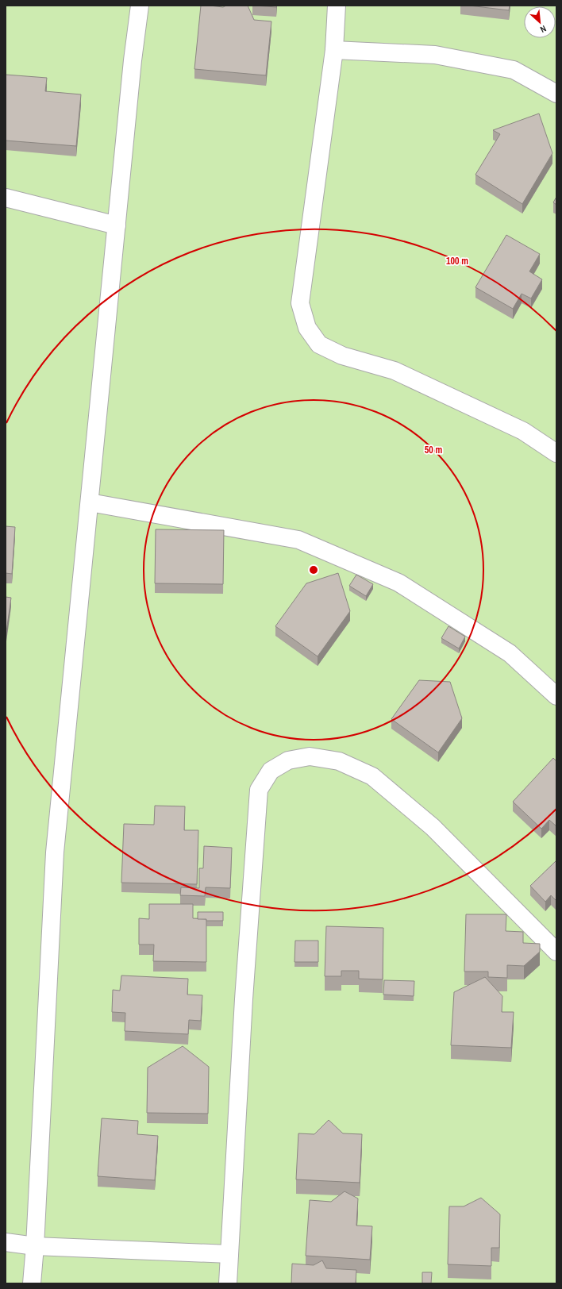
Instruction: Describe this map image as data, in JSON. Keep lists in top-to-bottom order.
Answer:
{
  "north": "bottom right",
  "rings": ["100 m", "50 m"]
}
